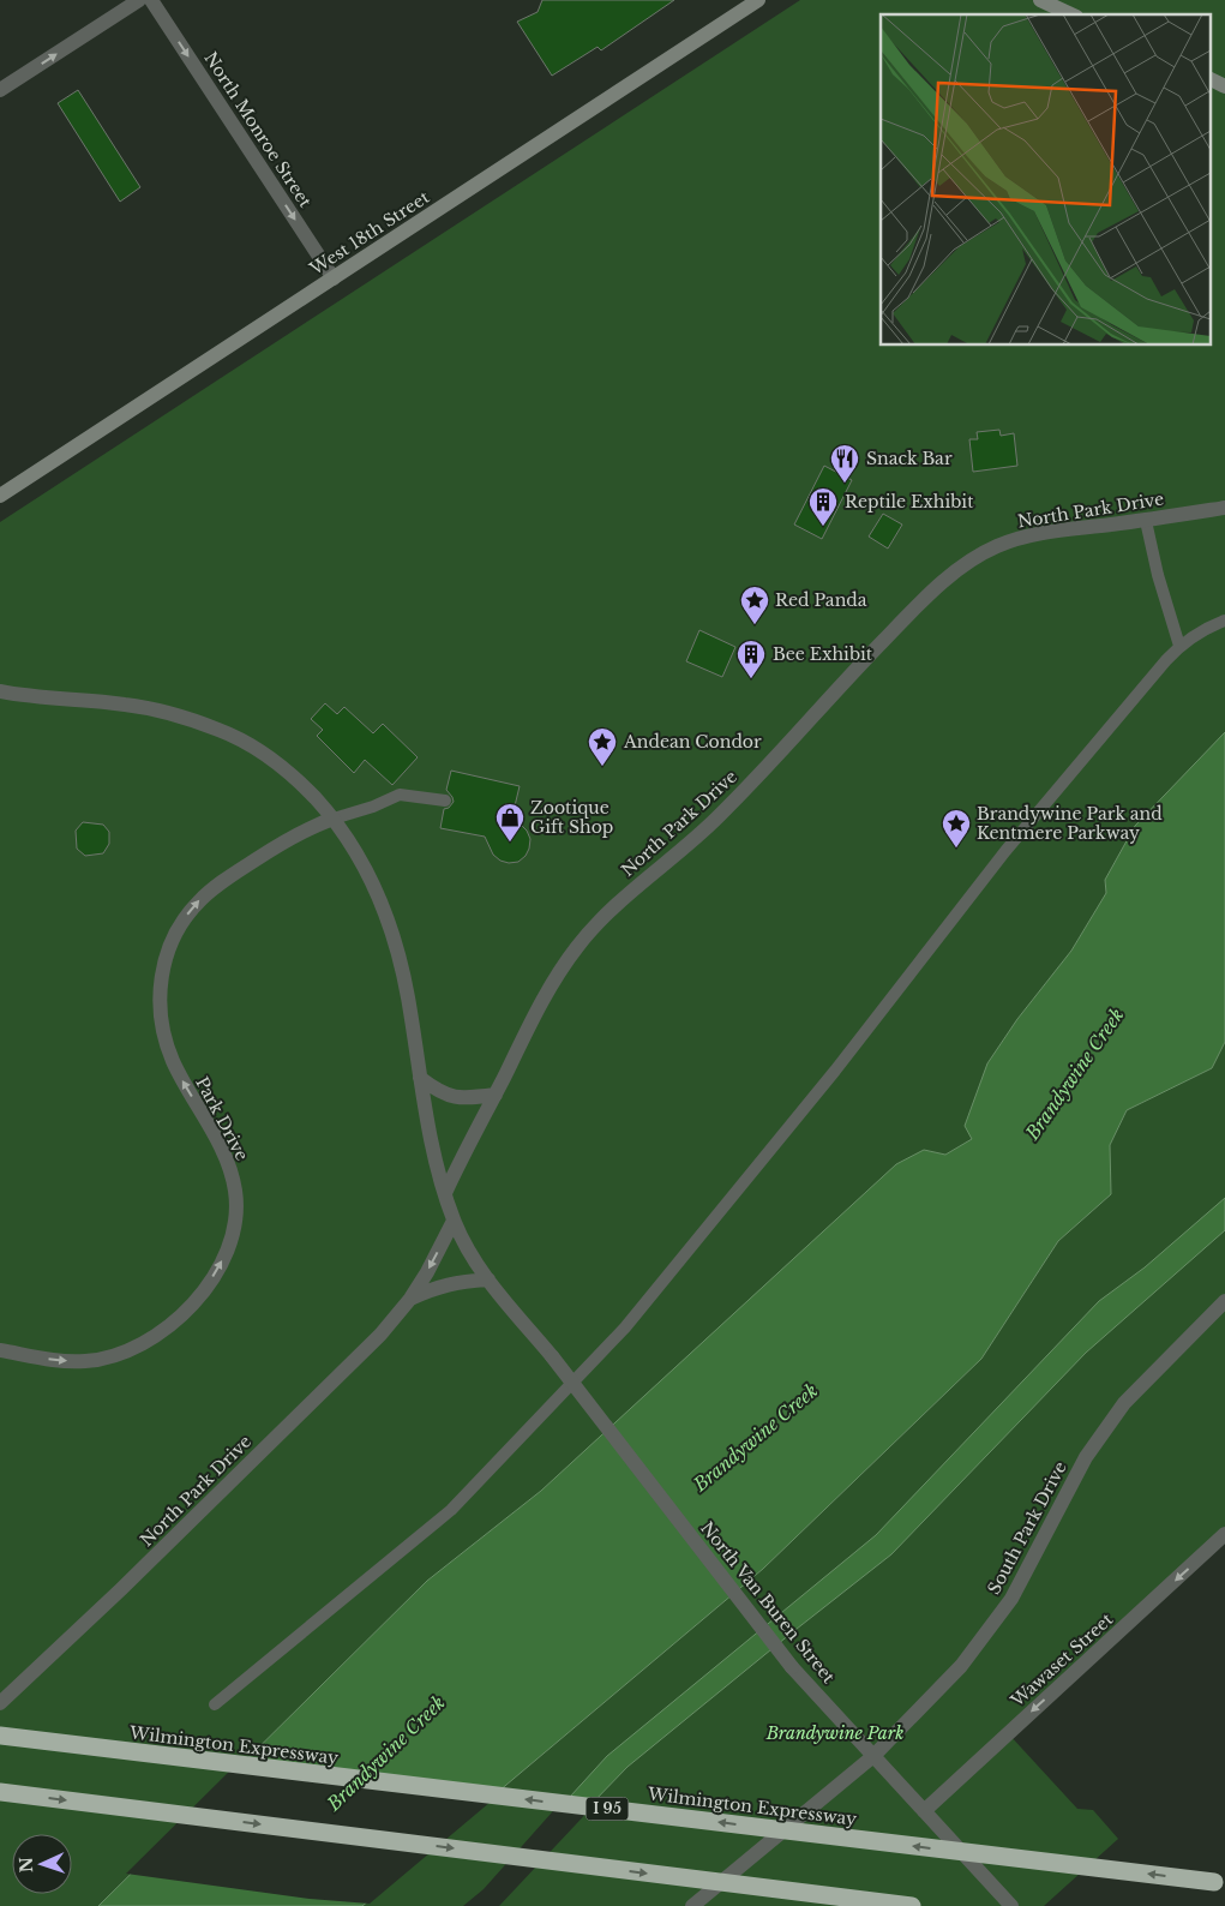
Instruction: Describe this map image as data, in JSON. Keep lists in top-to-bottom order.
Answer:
{
  "streets": {
    "highway": ["Wilmington Expressway", "I 95"],
    "street": [
      "North Monroe Street",
      "West 18th Street",
      "North Park Drive",
      "Park Drive",
      "South Park Drive",
      "North Van Buren Street",
      "Wawaset Street"
    ]
  },
  "crossings": [
    ["North Monroe Street", "West 18th Street"],
    ["North Park Drive", "North Van Buren Street"],
    ["Park Drive", "North Van Buren Street"],
    ["South Park Drive", "North Van Buren Street"],
    ["North Van Buren Street", "Wawaset Street"]
  ],
  "one_way": ["North Monroe Street", "Wawaset Street"],
  "water": ["Brandywine Creek"],
  "parks": ["Brandywine Park"],
  "places": {
    "restaurant": ["Snack Bar"],
    "building": ["Reptile Exhibit", "Bee Exhibit"],
    "place": ["Red Panda", "Andean Condor", "Brandywine Park and Kentmere Parkway"],
    "shop": ["Zootique Gift Shop"]
  },
  "north": "left"
}
